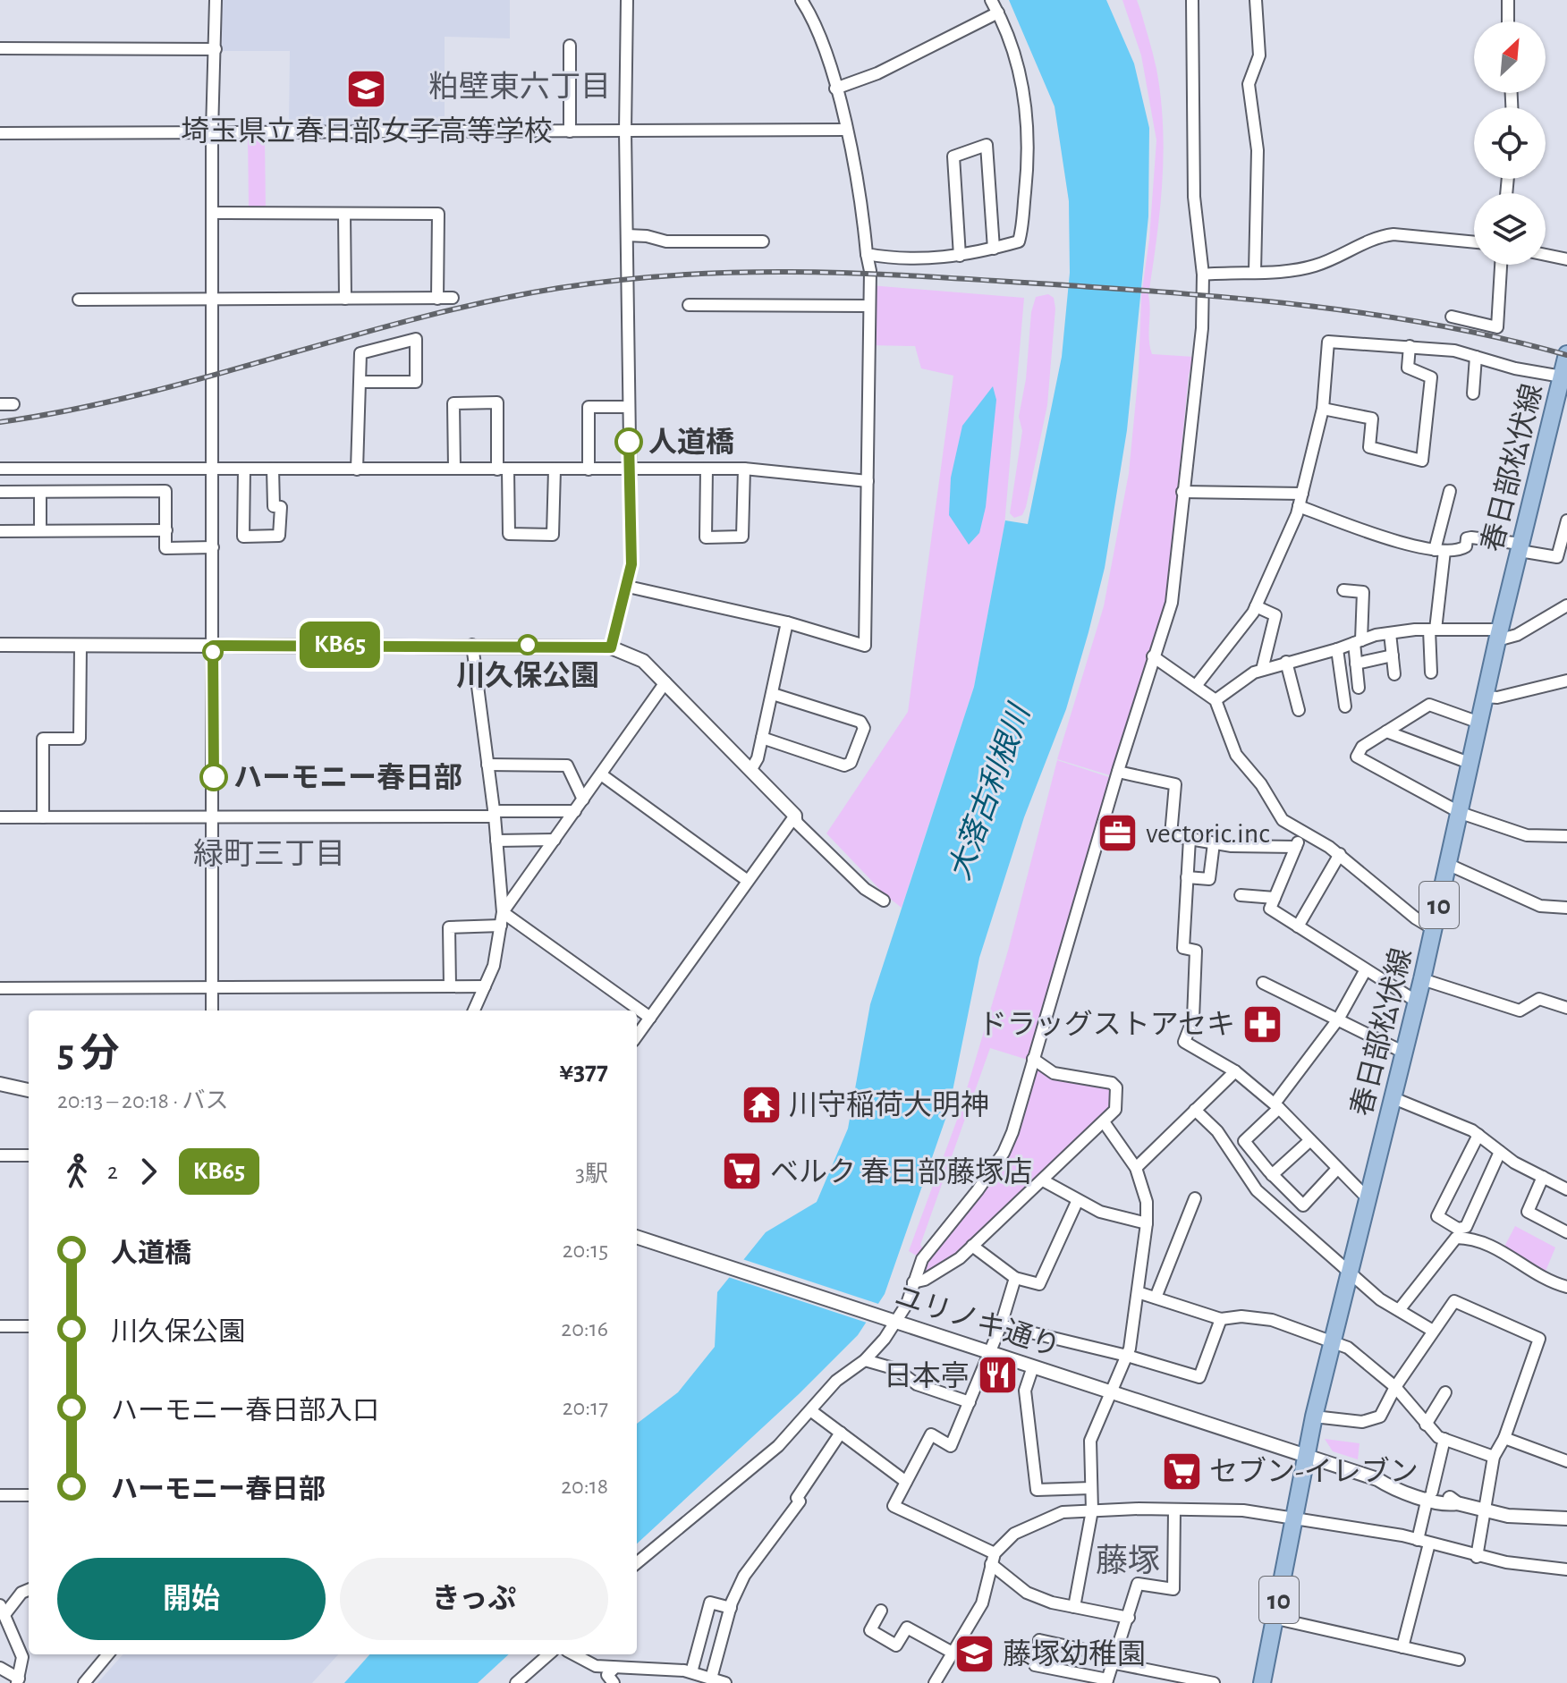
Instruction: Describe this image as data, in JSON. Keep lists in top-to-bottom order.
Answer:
{
  "streets": {
    "main road": ["春日部松伏線", "10"],
    "street": ["ユリノキ通り"]
  },
  "crossings": [
    ["春日部松伏線", "ユリノキ通り"]
  ],
  "districts": ["粕壁東六丁目", "緑町三丁目", "藤塚"],
  "water": ["大落古利根川"],
  "places": {
    "school or university": ["埼玉県立春日部女子高等学校", "藤塚幼稚園"],
    "other": ["人道橋", "川久保公園", "ハーモニー春日部"],
    "office": ["vectoric.inc"],
    "pharmacy": ["ドラッグストアセキ"],
    "temple": ["川守稲荷大明神"],
    "supermarket": ["ベルク 春日部藤塚店", "セブン-イレブン"],
    "restaurant": ["日本亭"]
  },
  "lines": ["bus line KB65"],
  "north": "top right",
  "page": {
    "on_map": "KB65",
    "heading": ["5 分", "20:13 – 20:18 · バス", "¥377"],
    "legs": ["2", "KB65", "3駅"],
    "list": [
      {
        "name": "人道橋",
        "value": "20:15"
      },
      {
        "name": "川久保公園",
        "value": "20:16"
      },
      {
        "name": "ハーモニー春日部入口",
        "value": "20:17"
      },
      {
        "name": "ハーモニー春日部",
        "value": "20:18"
      }
    ],
    "buttons": ["開始", "きっぷ"]
  }
}
